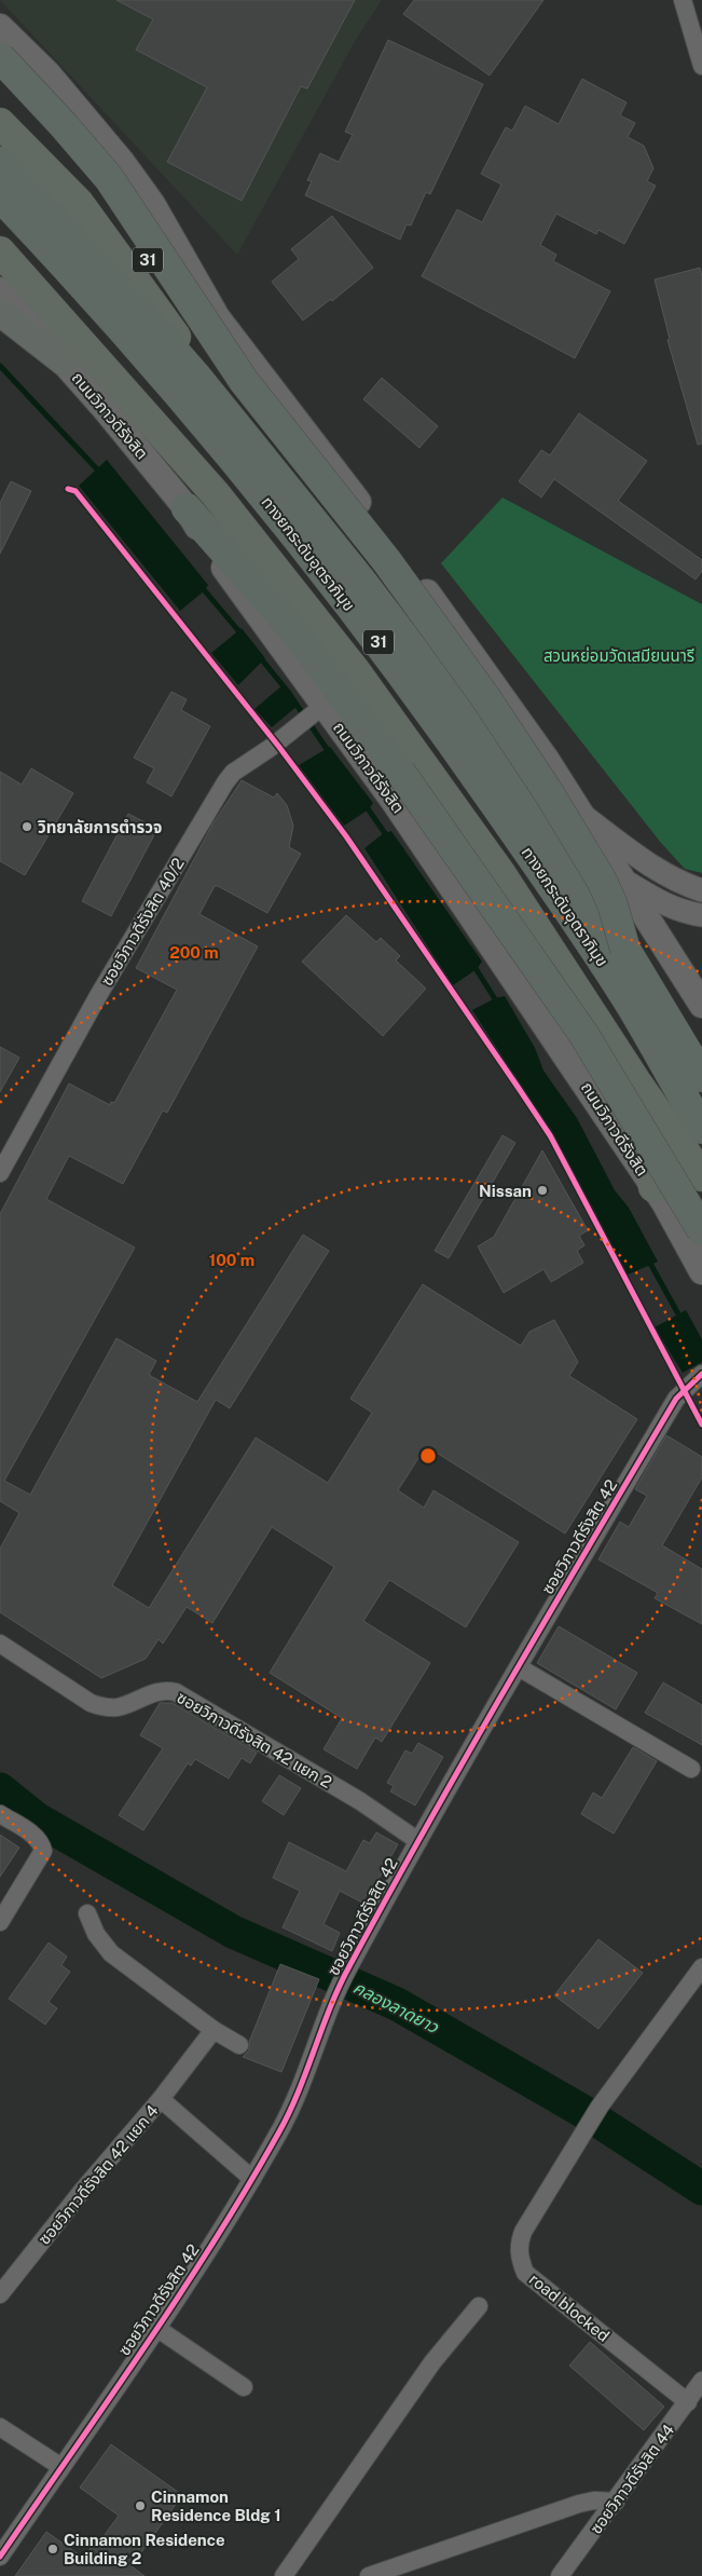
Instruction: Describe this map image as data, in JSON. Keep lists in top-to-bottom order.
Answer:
{
  "streets": {
    "highway": ["31", "ถนนวิภาวดีรังสิต", "ทางยกระดับอุตราภิมุข"],
    "street": [
      "ซอยวิภาวดีรังสิต 40/2",
      "ซอยวิภาวดีรังสิต 42",
      "ซอยวิภาวดีรังสิต 42 แยก 2",
      "ซอยวิภาวดีรังสิต 42 แยก 4",
      "road blocked",
      "ซอยวิภาวดีรังสิต 44"
    ]
  },
  "crossings": [
    ["ถนนวิภาวดีรังสิต", "ซอยวิภาวดีรังสิต 40/2"],
    ["ซอยวิภาวดีรังสิต 42", "ซอยวิภาวดีรังสิต 42 แยก 2"],
    ["ซอยวิภาวดีรังสิต 42", "ซอยวิภาวดีรังสิต 42 แยก 4"],
    ["road blocked", "ซอยวิภาวดีรังสิต 44"]
  ],
  "water": ["คลองลาดยาว"],
  "parks": ["สวนหย่อมวัดเสมียนนารี"],
  "places": [
    "วิทยาลัยการตำรวจ",
    "Nissan",
    "Cinnamon Residence Bldg 1",
    "Cinnamon Residence Building 2"
  ],
  "rings": ["200 m", "100 m"]
}
